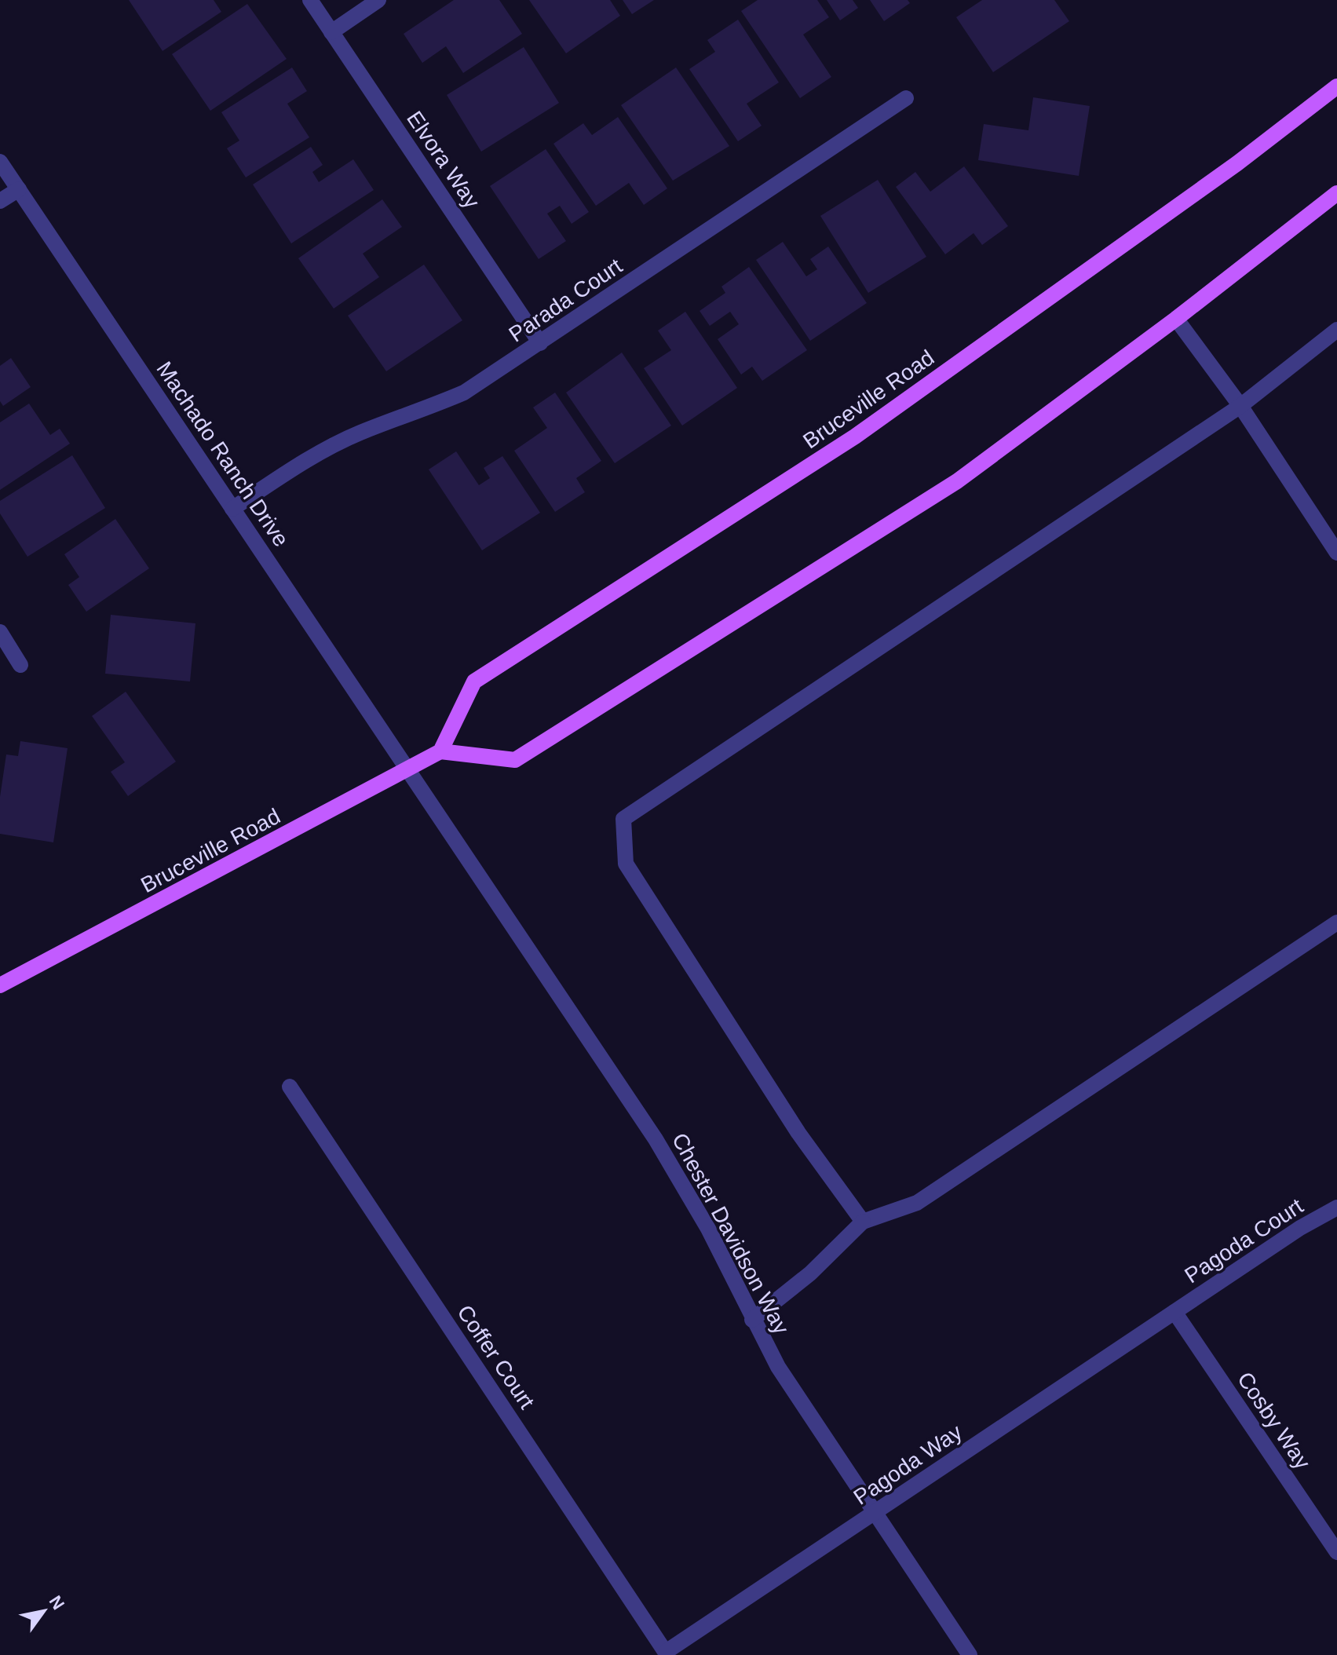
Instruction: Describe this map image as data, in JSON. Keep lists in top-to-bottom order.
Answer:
{
  "streets": {
    "main road": ["Bruceville Road"],
    "street": [
      "Elvora Way",
      "Parada Court",
      "Machado Ranch Drive",
      "Chester Davidson Way",
      "Pagoda Court",
      "Coffer Court",
      "Cosby Way",
      "Pagoda Way"
    ]
  },
  "crossings": [
    ["Elvora Way", "Parada Court"],
    ["Parada Court", "Machado Ranch Drive"],
    ["Bruceville Road", "Machado Ranch Drive"],
    ["Bruceville Road", "Chester Davidson Way"],
    ["Machado Ranch Drive", "Chester Davidson Way"],
    ["Chester Davidson Way", "Pagoda Way"],
    ["Pagoda Court", "Cosby Way"],
    ["Pagoda Court", "Pagoda Way"],
    ["Coffer Court", "Pagoda Way"],
    ["Cosby Way", "Pagoda Way"]
  ],
  "north": "top right"
}
